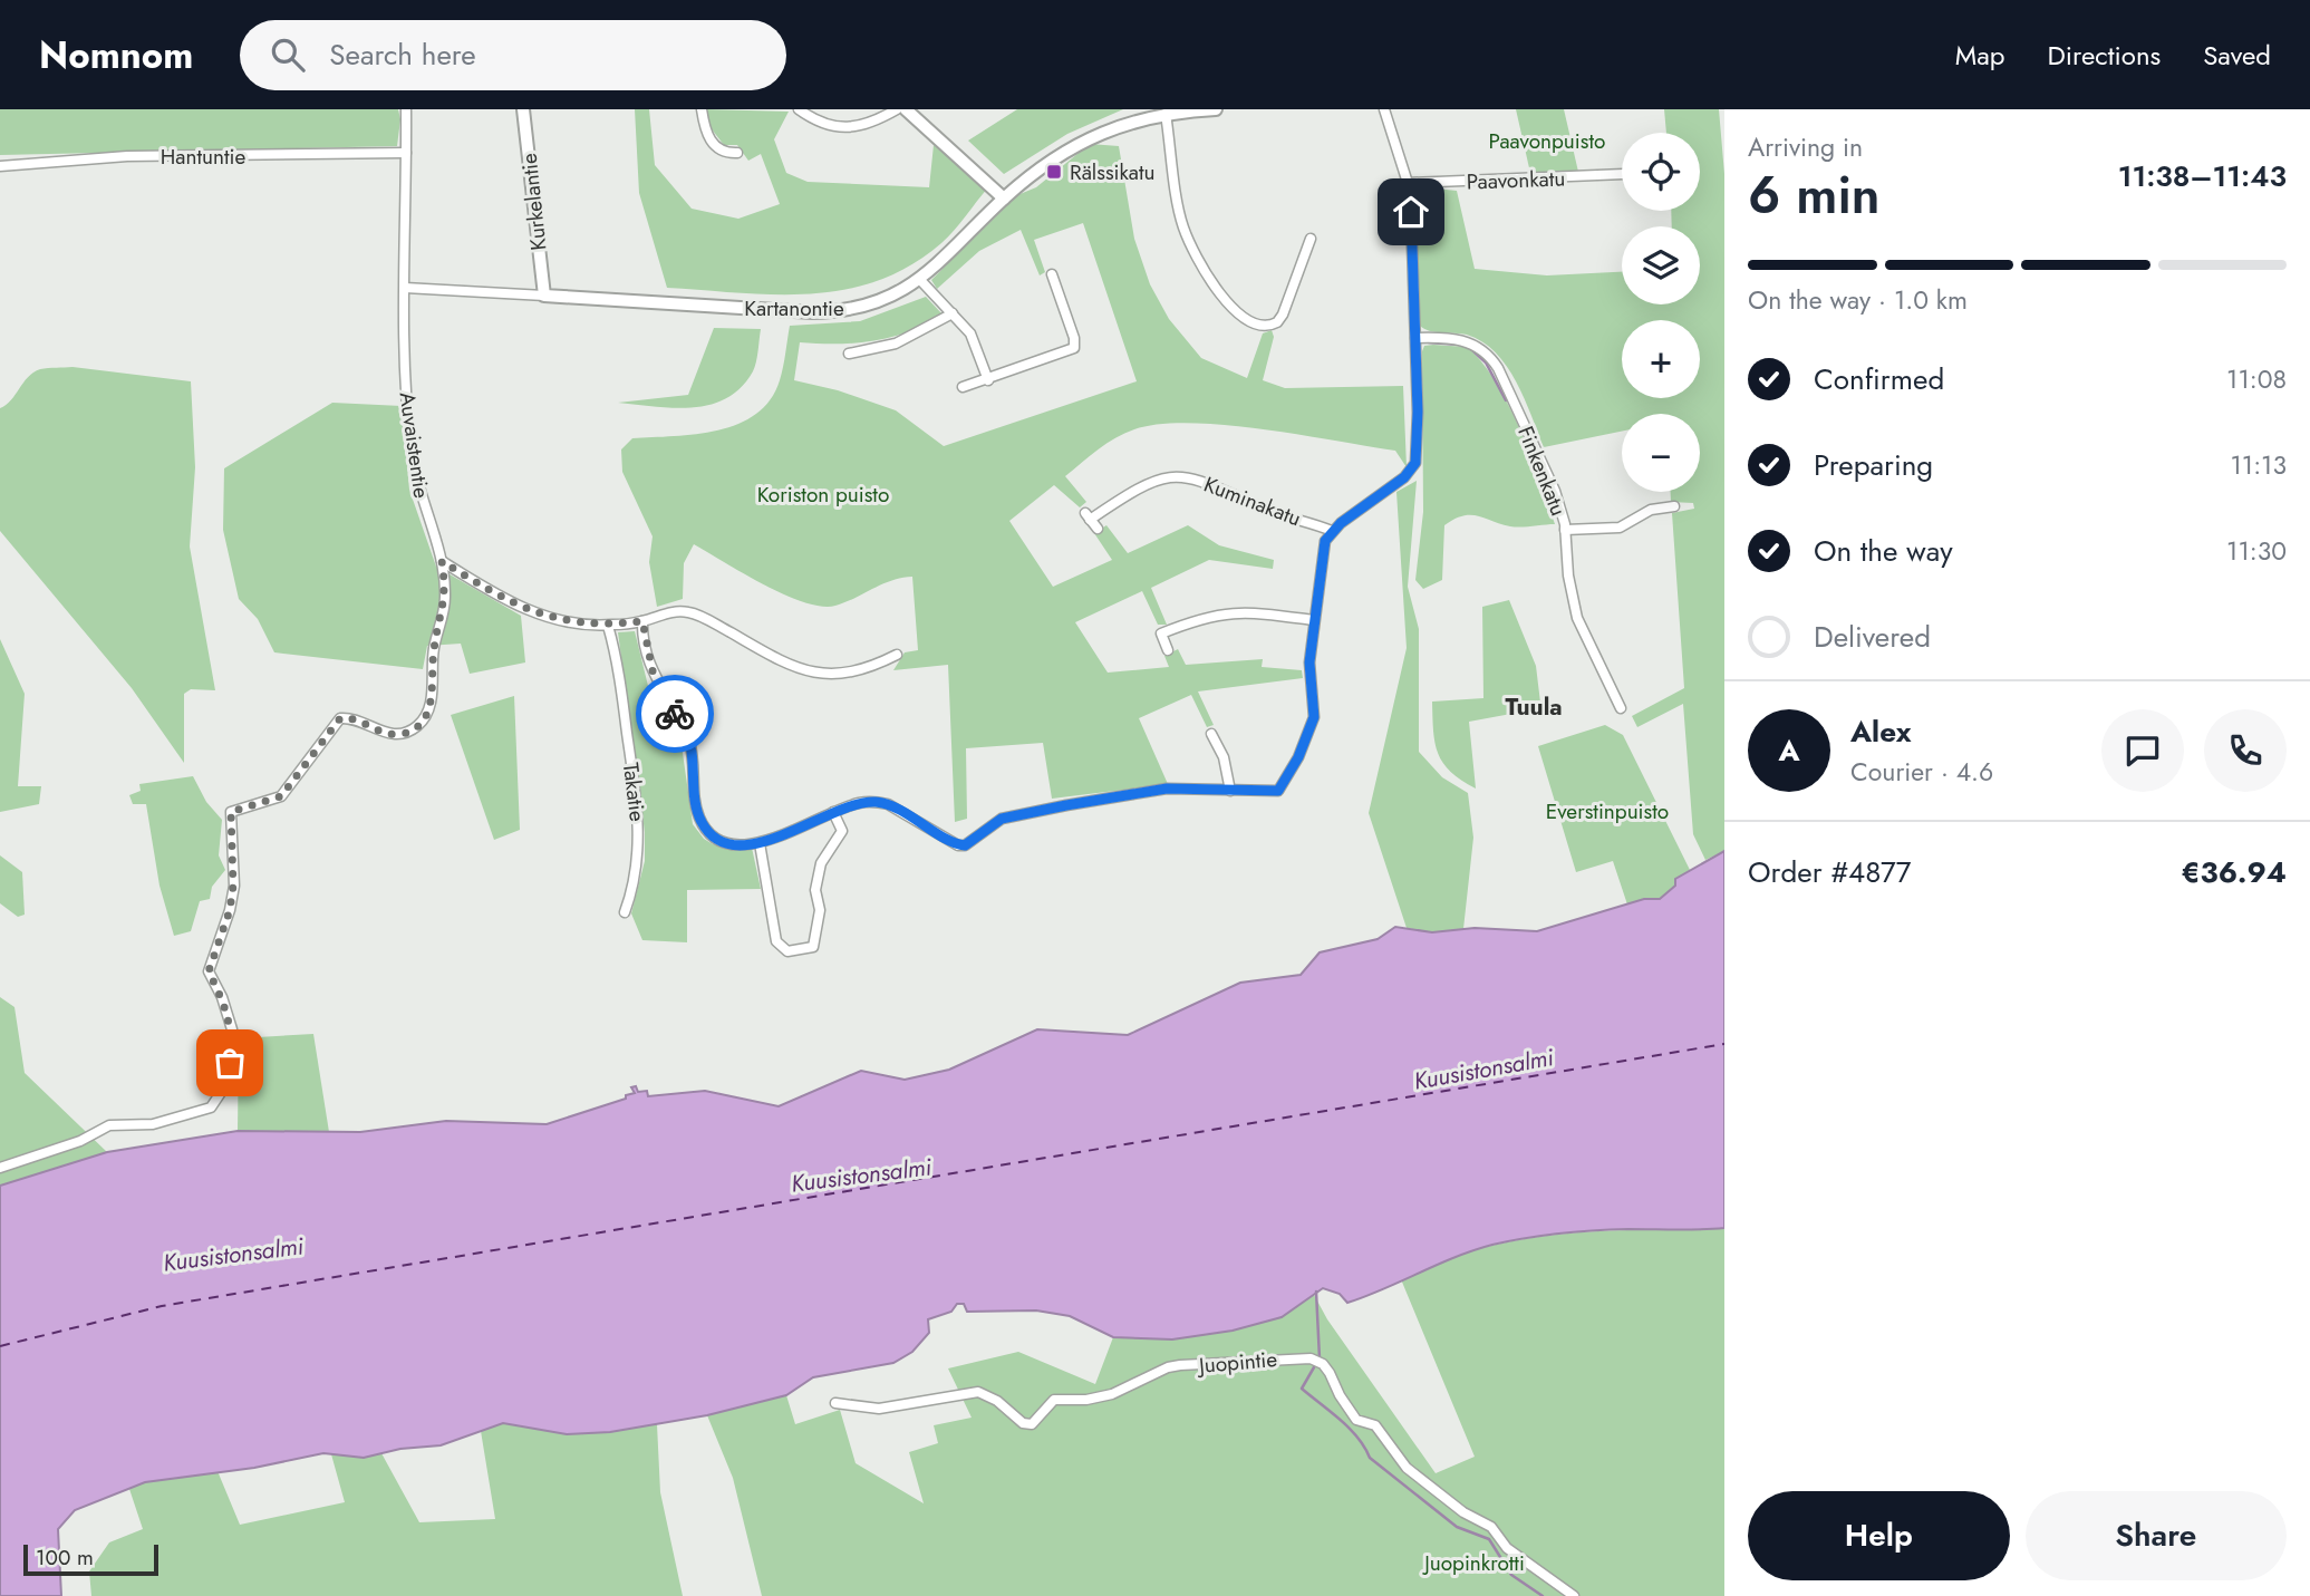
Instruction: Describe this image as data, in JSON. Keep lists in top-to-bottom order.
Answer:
{
  "streets": {
    "street": [
      "Hantuntie",
      "Paavonkatu",
      "Kurkelantie",
      "Kartanontie",
      "Auvaistentie",
      "Finkenkatu",
      "Kuminakatu",
      "Takatie",
      "Juopintie"
    ]
  },
  "crossings": [
    ["Hantuntie", "Auvaistentie"],
    ["Kurkelantie", "Kartanontie"],
    ["Kartanontie", "Auvaistentie"]
  ],
  "districts": ["Tuula"],
  "water": ["Kuusistonsalmi"],
  "parks": [
    "Paavonpuisto",
    "Koriston puisto",
    "Everstinpuisto",
    "Juopinkrotti"
  ],
  "places": {
    "transit": ["Rälssikatu"]
  },
  "scale_bar": "100 m",
  "page": {
    "header": "Nomnom",
    "search": "Search here",
    "nav": ["Map", "Directions", "Saved"],
    "heading": ["6 min", "Arriving in", "11:38–11:43"],
    "panel": [
      "Alex",
      "Courier · 4.6",
      "Order #4877",
      "€36.94"
    ],
    "map_buttons": ["+", "−"],
    "bar": "On the way · 1.0 km",
    "list": [
      ["Confirmed", "11:08"],
      ["Preparing", "11:13"],
      ["On the way", "11:30"],
      "Delivered"
    ],
    "round": "A",
    "buttons": ["Help", "Share"],
    "scale": "100 m"
  }
}
